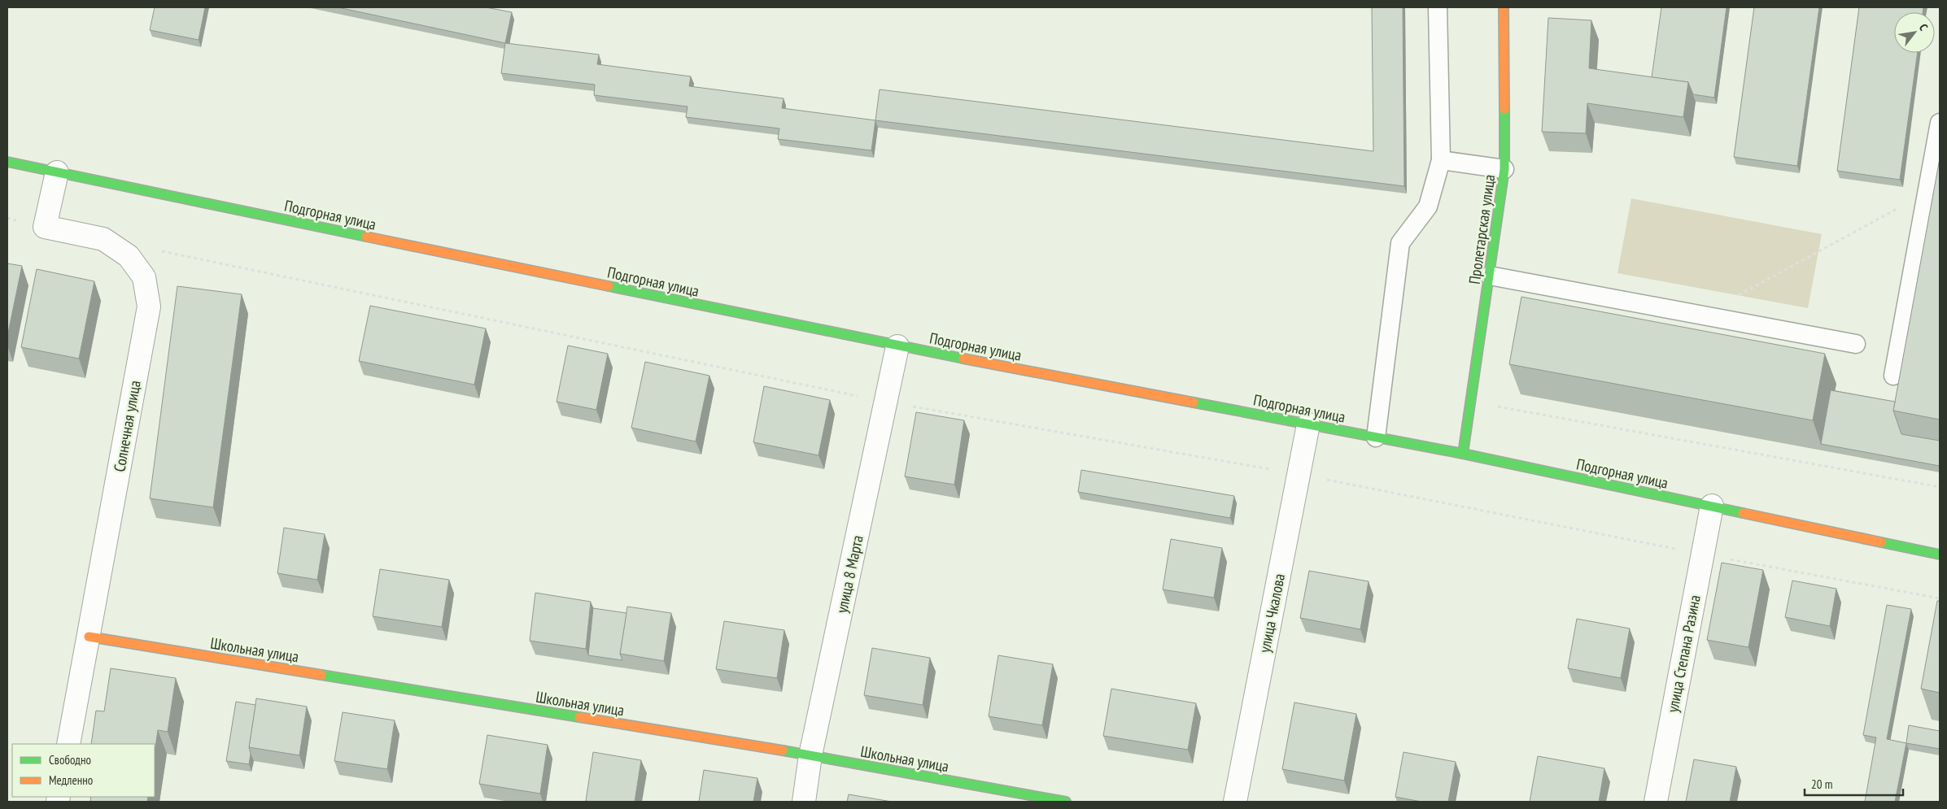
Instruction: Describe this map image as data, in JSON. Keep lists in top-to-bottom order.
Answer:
{
  "streets": {
    "street": [
      "Подгорная улица",
      "Пролетарская улица",
      "Солнечная улица",
      "улица 8 Марта",
      "улица Чкалова",
      "Школьная улица",
      "улица Степана Разина"
    ]
  },
  "crossings": [
    ["Подгорная улица", "Пролетарская улица"],
    ["Подгорная улица", "Солнечная улица"],
    ["Подгорная улица", "улица 8 Марта"],
    ["Подгорная улица", "улица Чкалова"],
    ["Подгорная улица", "улица Степана Разина"],
    ["Солнечная улица", "Школьная улица"],
    ["улица 8 Марта", "Школьная улица"]
  ],
  "legend": ["Свободно", "Медленно"],
  "scale_bar": "20 m",
  "north": "top right"
}
